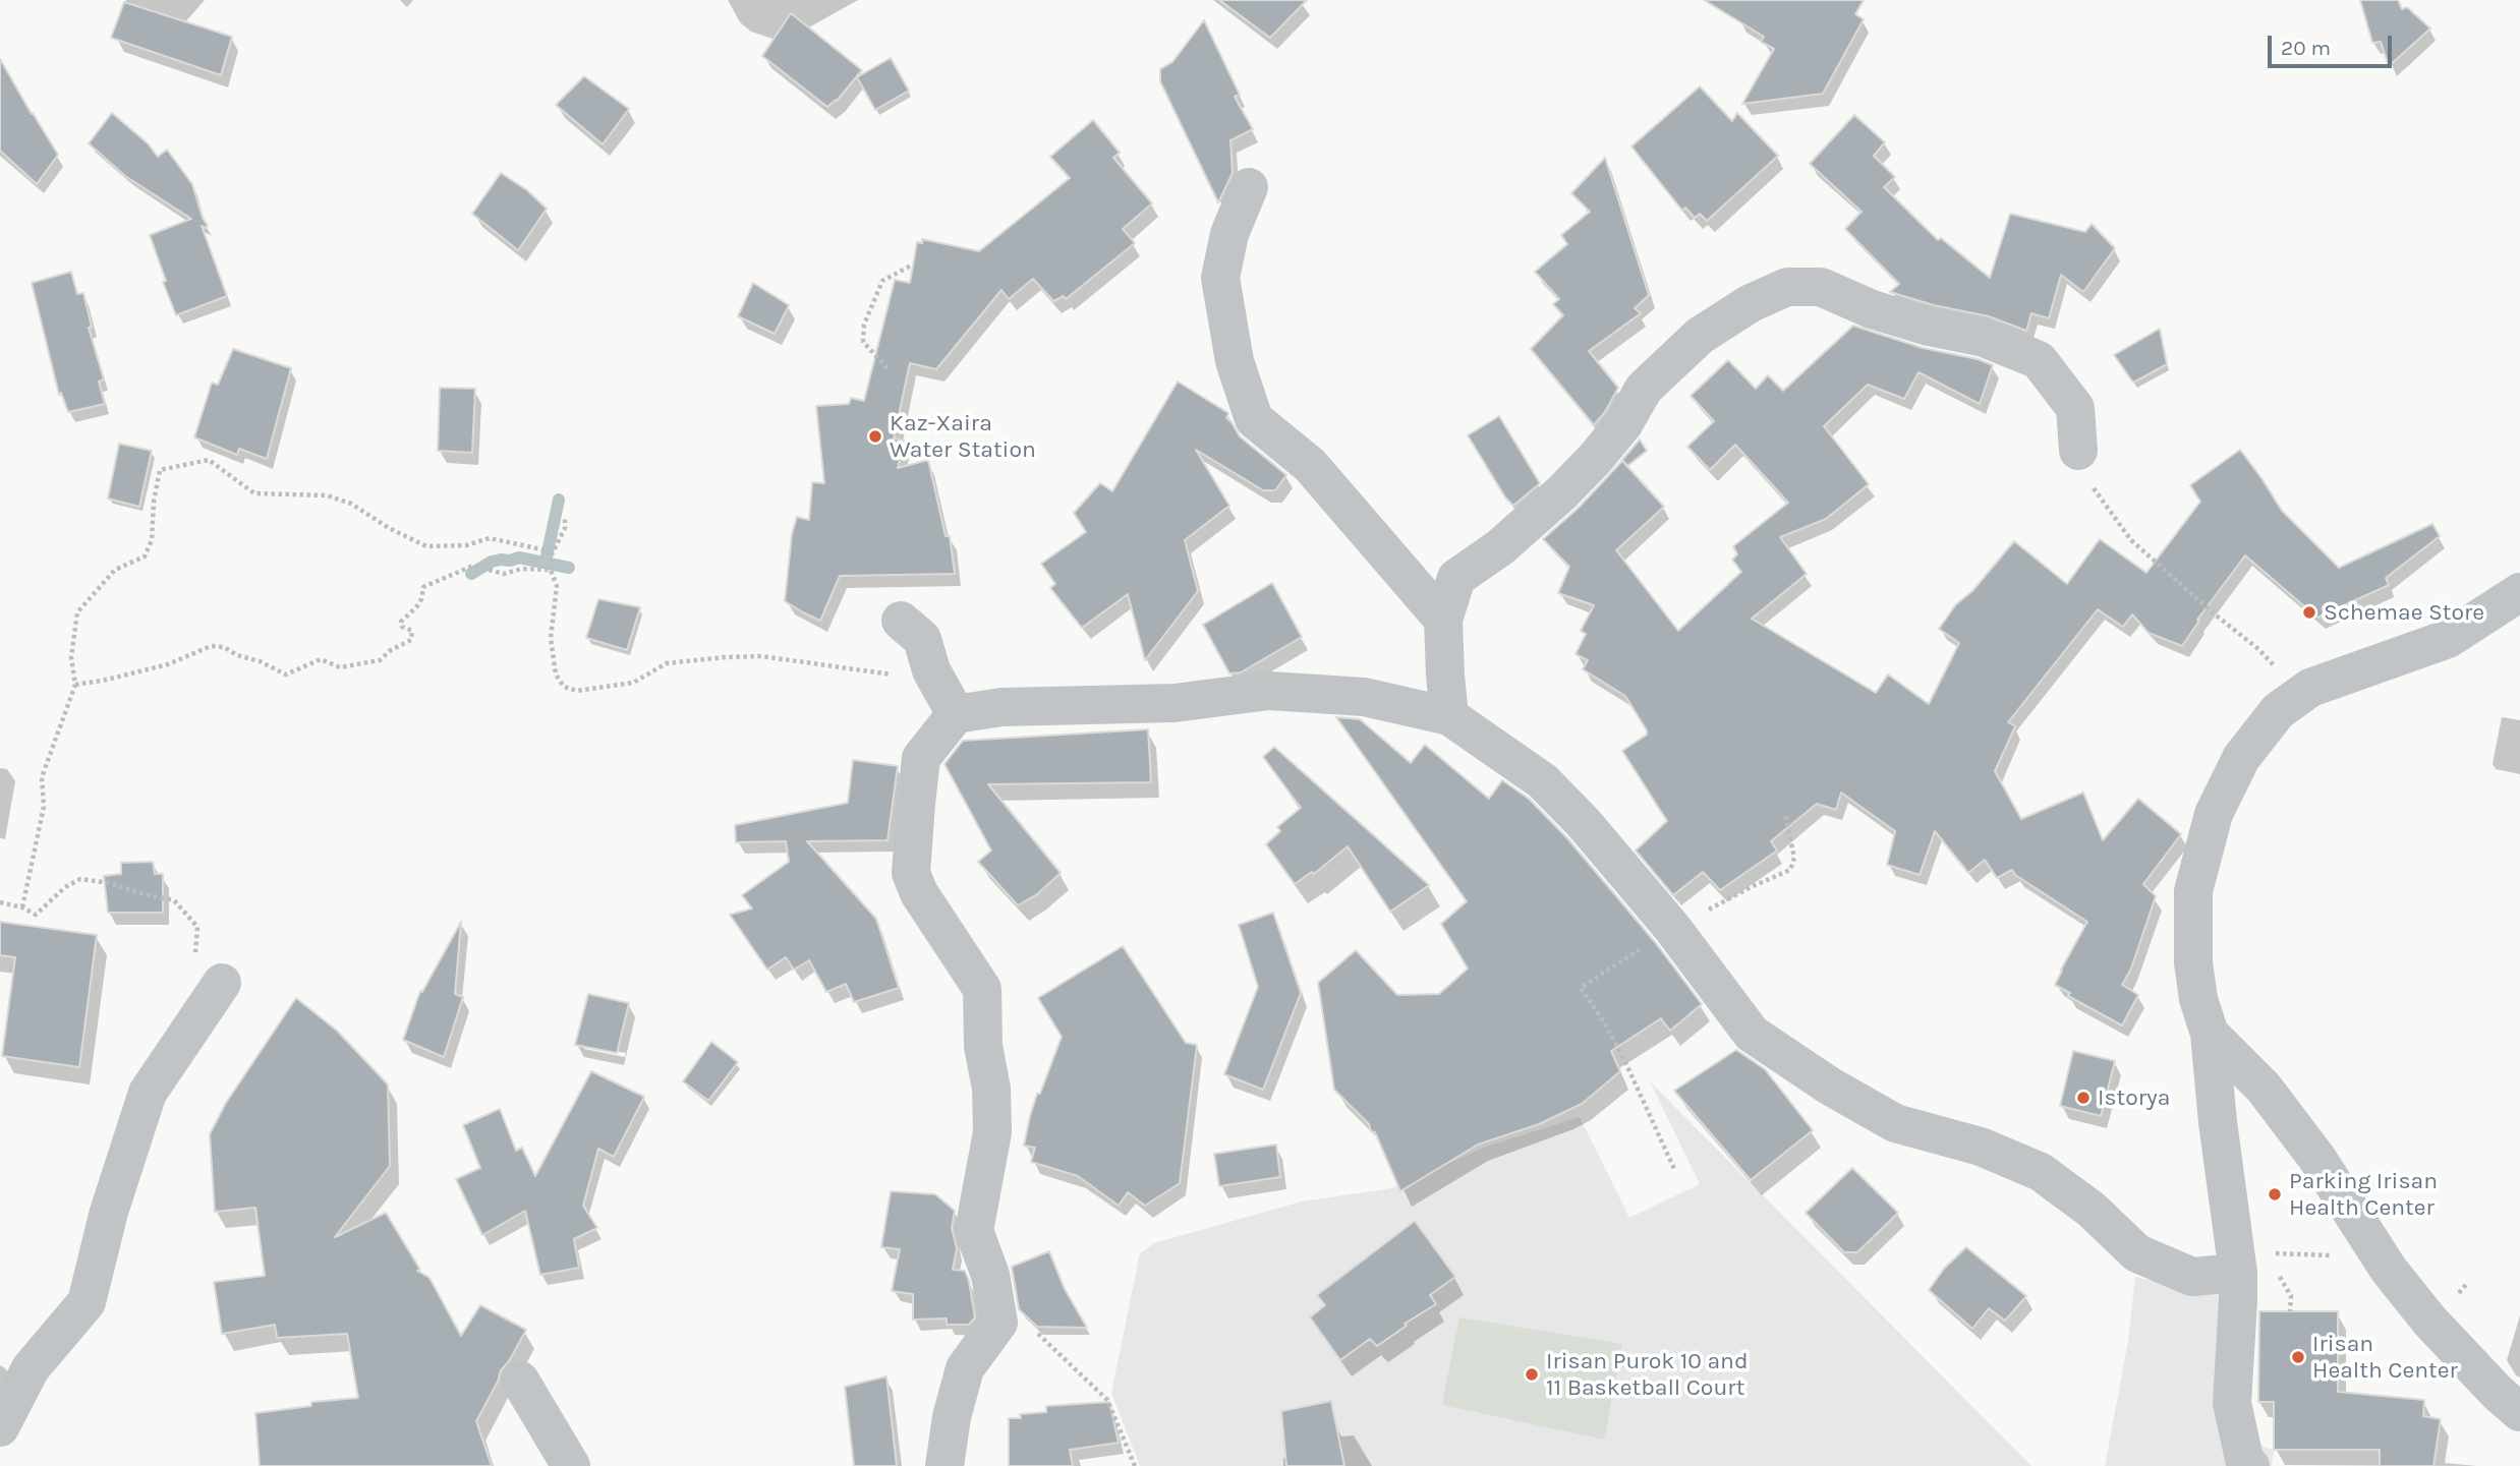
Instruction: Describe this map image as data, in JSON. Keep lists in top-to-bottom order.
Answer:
{
  "places": [
    "Kaz-Xaira Water Station",
    "Schemae Store",
    "Istorya",
    "Parking Irisan Health Center",
    "Irisan Health Center",
    "Irisan Purok 10 and 11 Basketball Court"
  ],
  "scale_bar": "20 m"
}
